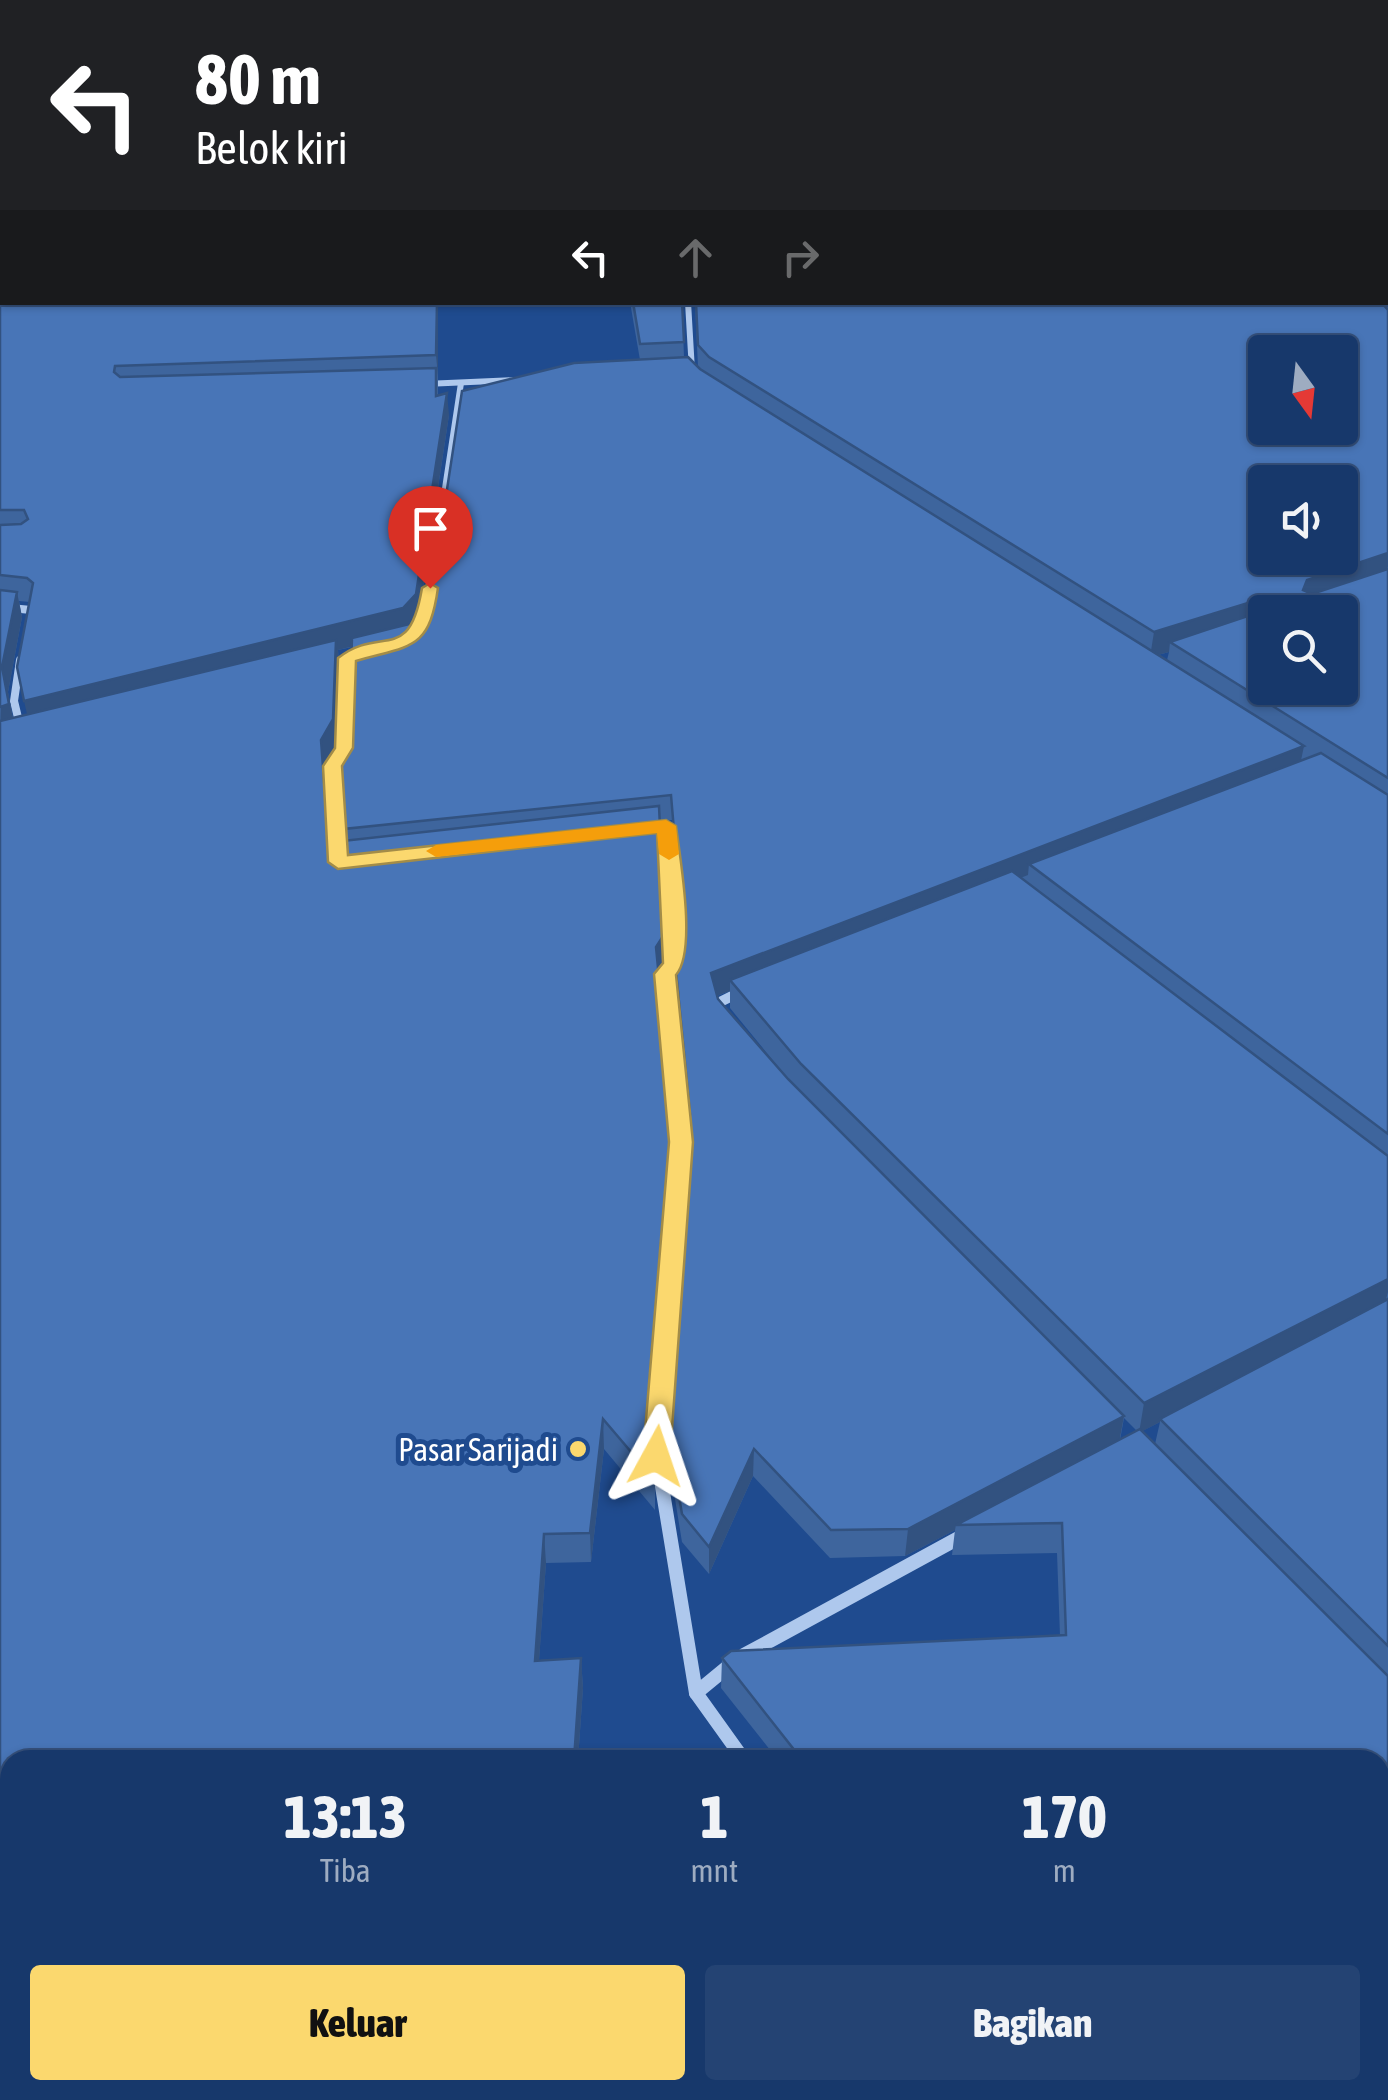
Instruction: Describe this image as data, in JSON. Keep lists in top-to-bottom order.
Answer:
{
  "places": ["Pasar Sarijadi"],
  "north": "bottom",
  "page": {
    "turn": ["80 m", "Belok kiri"],
    "eta": [
      "13:13",
      "Tiba",
      "1",
      "mnt",
      "170",
      "m"
    ],
    "buttons": ["Keluar", "Bagikan"]
  }
}
